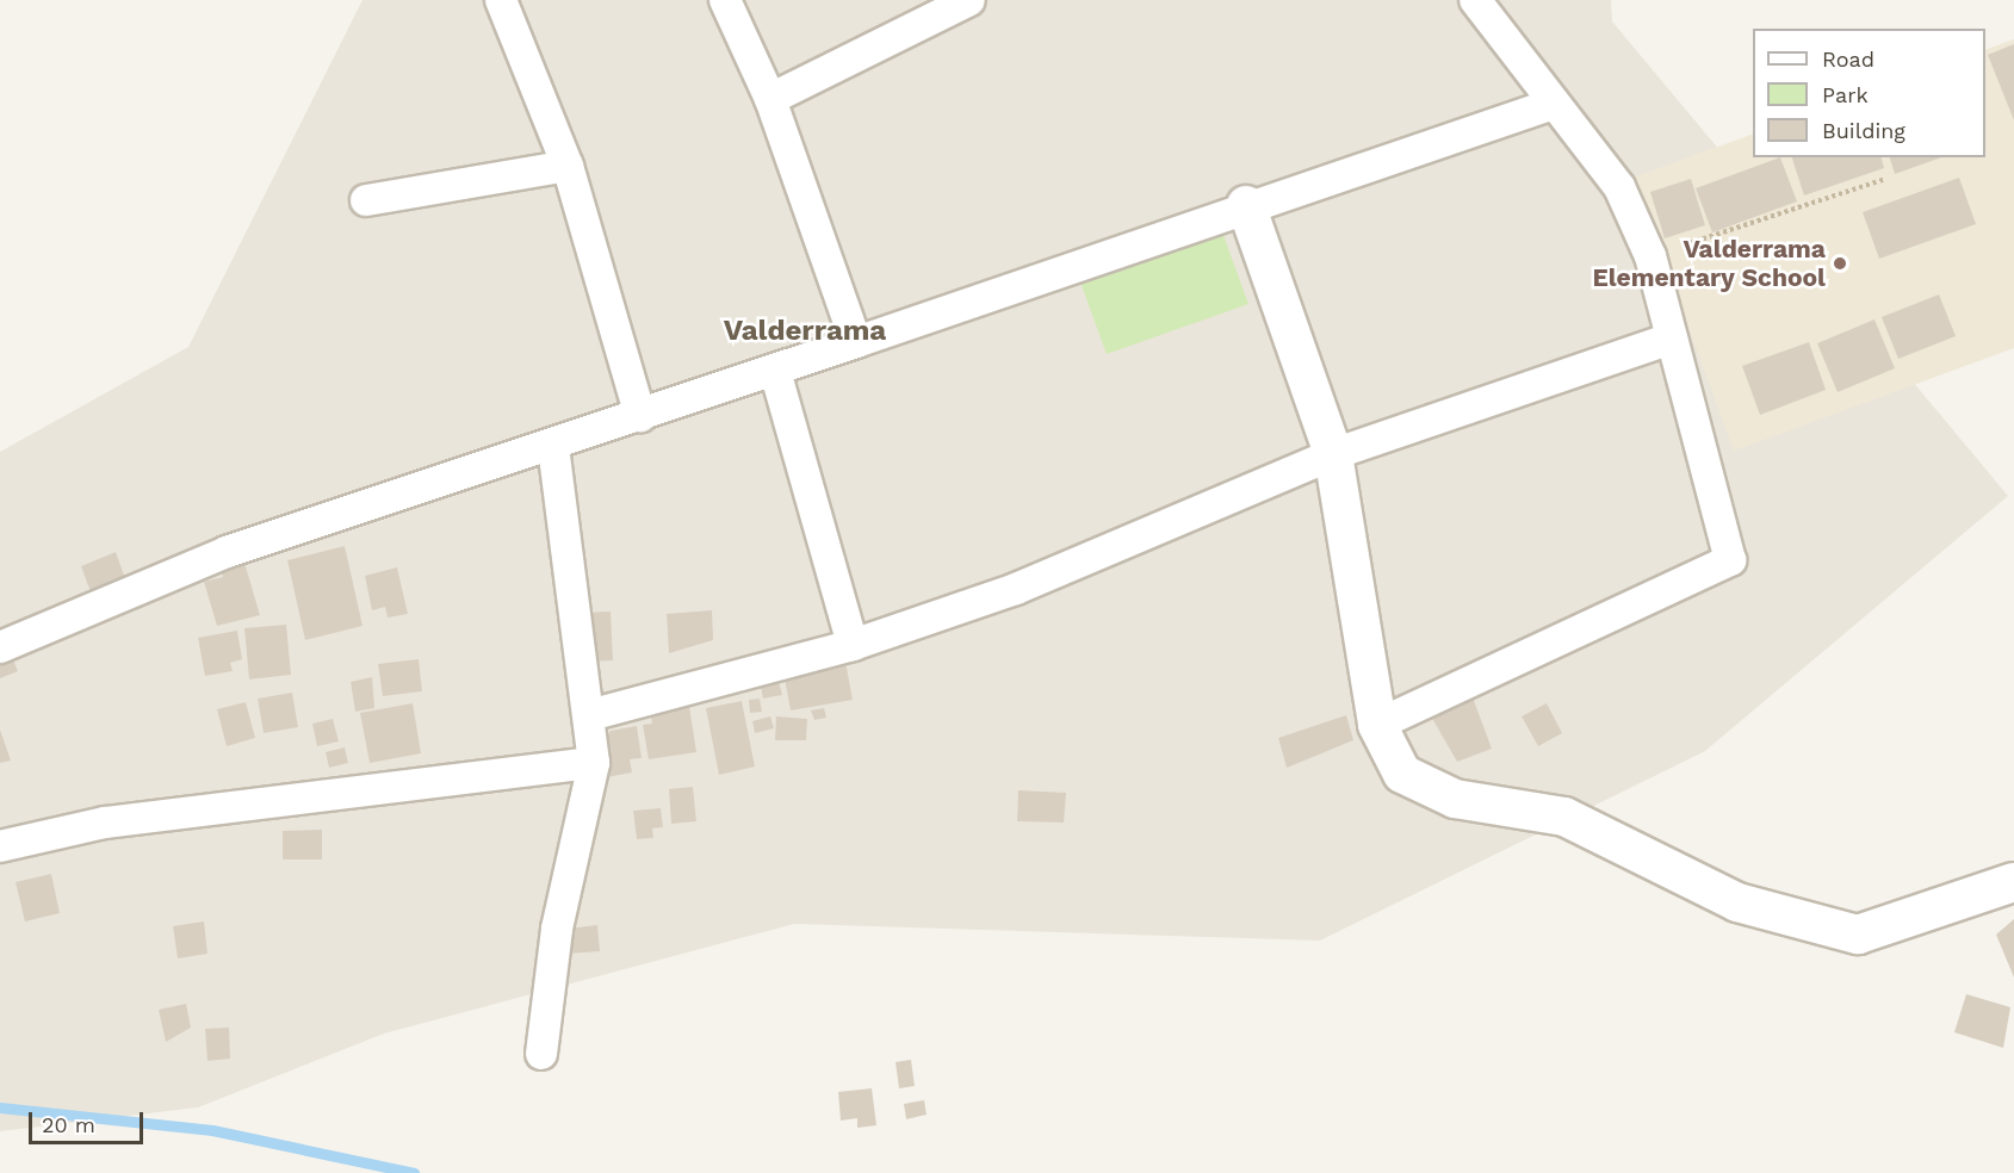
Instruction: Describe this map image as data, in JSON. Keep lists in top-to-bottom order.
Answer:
{
  "districts": ["Valderrama"],
  "places": ["Valderrama Elementary School"],
  "legend": ["Road", "Park", "Building"],
  "scale_bar": "20 m"
}
